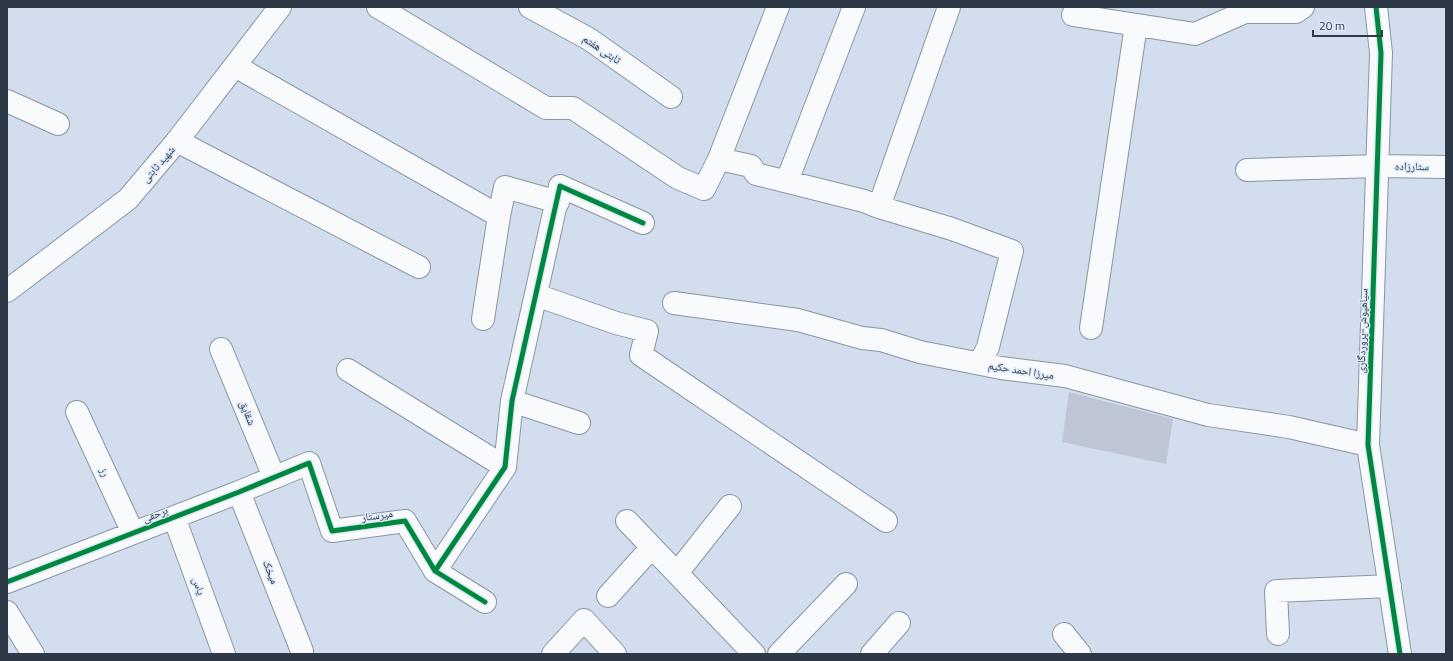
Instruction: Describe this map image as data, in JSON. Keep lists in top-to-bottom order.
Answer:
{
  "streets": {
    "street": [
      "ثابتی هفتم",
      "شهید ثابتی",
      "ستارزاده",
      "سیاهپوش-پروردگاری",
      "میرزا احمد حکیم",
      "شقایق",
      "رز",
      "برحقی",
      "میرستار",
      "میخک",
      "یاس"
    ]
  },
  "crossings": [
    ["ستارزاده", "سیاهپوش-پروردگاری"],
    ["سیاهپوش-پروردگاری", "میرزا احمد حکیم"],
    ["شقایق", "برحقی"],
    ["رز", "برحقی"],
    ["برحقی", "میرستار"],
    ["برحقی", "میخک"],
    ["برحقی", "یاس"]
  ],
  "scale_bar": "20 m"
}
